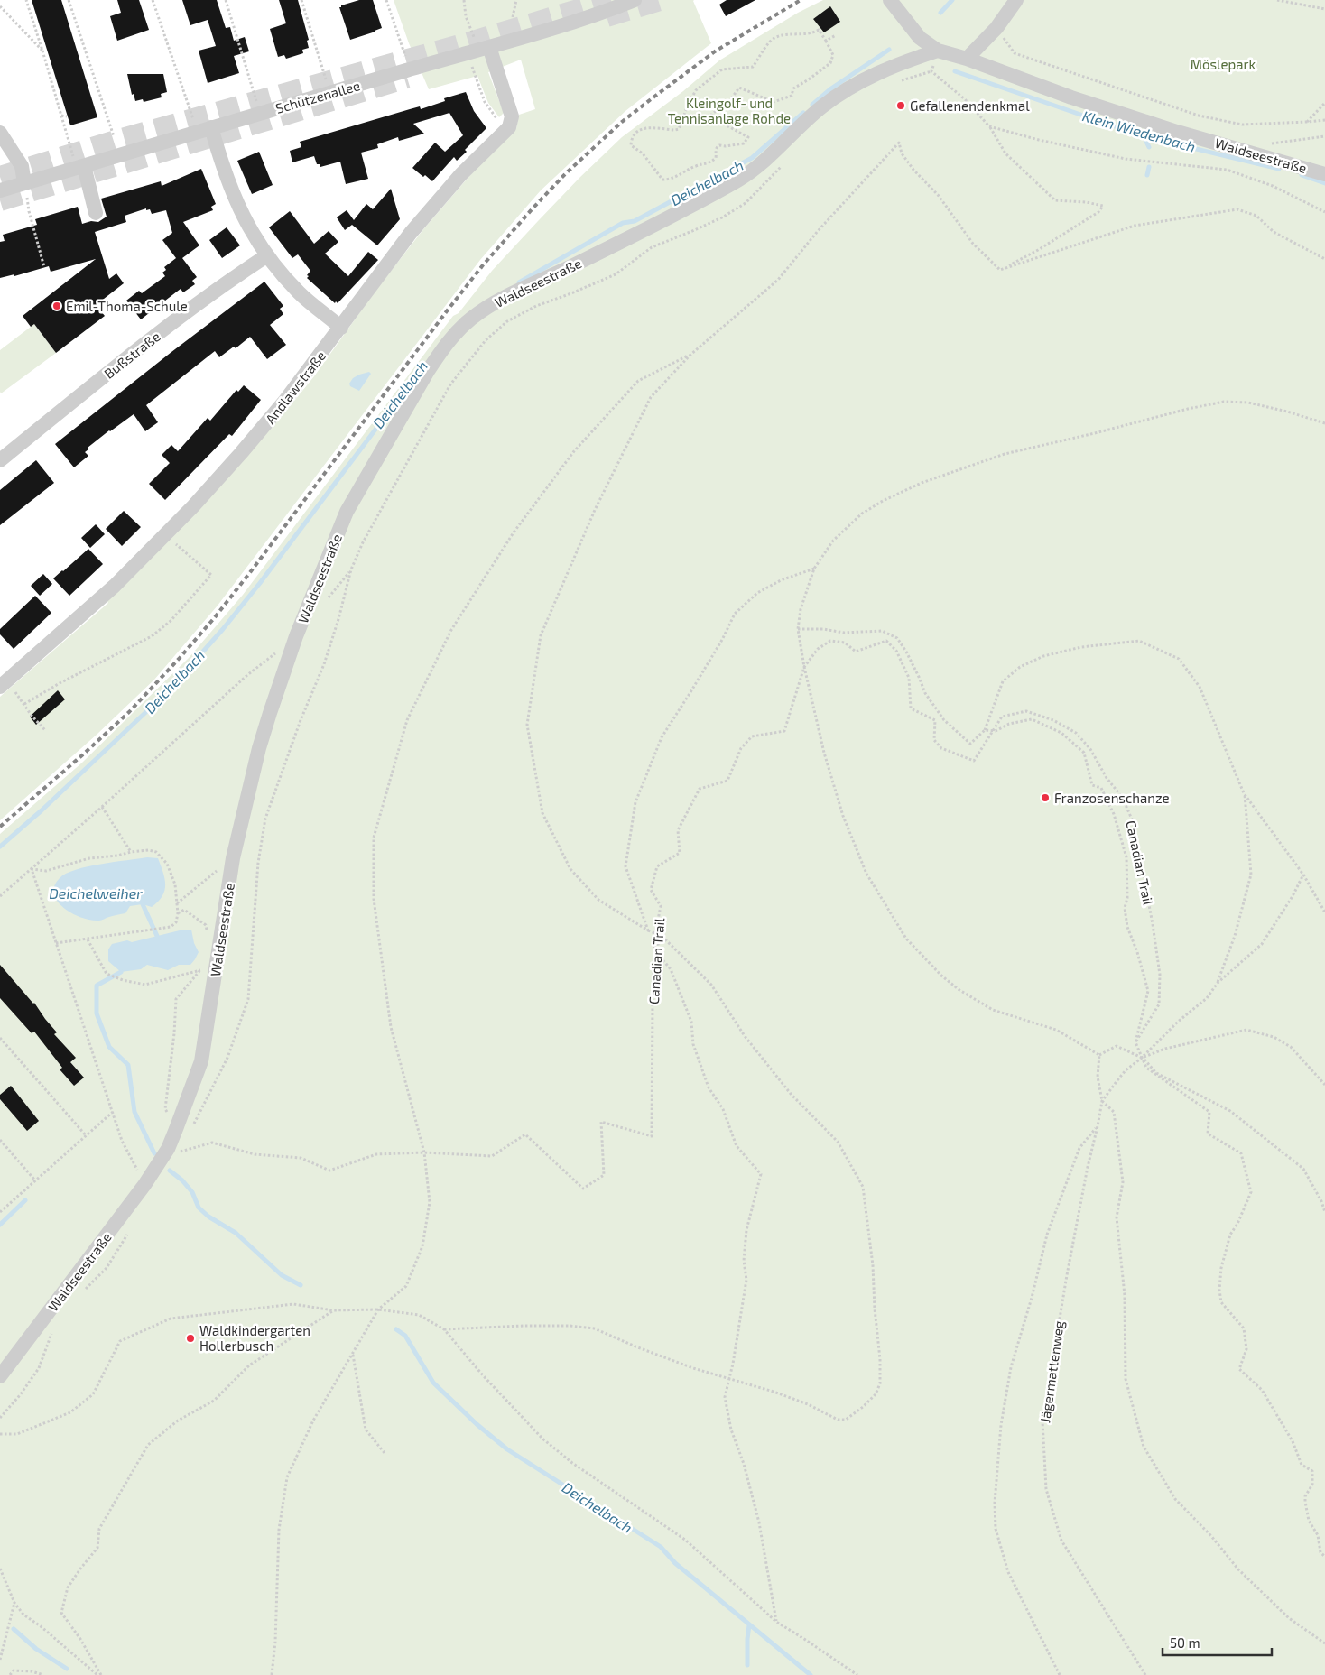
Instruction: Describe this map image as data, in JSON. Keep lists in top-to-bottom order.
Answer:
{
  "streets": {
    "street": [
      "Schützenallee",
      "Waldseestraße",
      "Bußstraße",
      "Andlawstraße"
    ],
    "path": ["Canadian Trail", "Jägermattenweg"]
  },
  "crossings": [
    ["Waldseestraße", "Canadian Trail"]
  ],
  "water": ["Klein Wiedenbach", "Deichelbach", "Deichelweiher"],
  "parks": ["Möslepark", "Kleingolf- und Tennisanlage Rohde"],
  "places": [
    "Gefallenendenkmal",
    "Emil-Thoma-Schule",
    "Franzosenschanze",
    "Waldkindergarten Hollerbusch"
  ],
  "scale_bar": "50 m"
}
